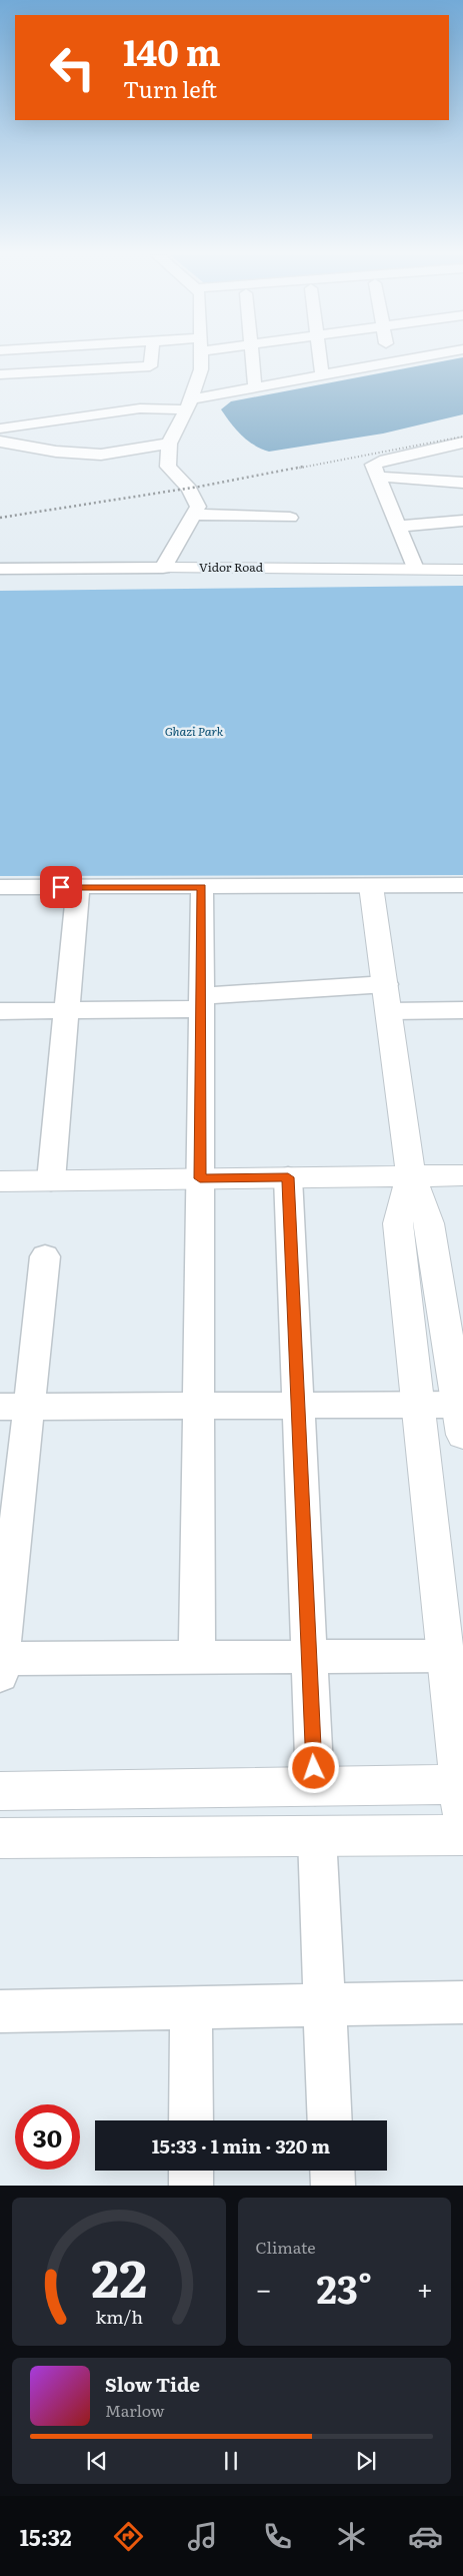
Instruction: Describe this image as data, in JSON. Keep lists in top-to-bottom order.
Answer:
{
  "streets": {
    "street": ["Vidor Road"]
  },
  "parks": ["Ghazi Park"],
  "page": {
    "turn": ["140 m", "Turn left"],
    "limit": "30",
    "trip": "15:33 · 1 min · 320 m",
    "tile": "Climate",
    "heat": ["−", "23°", "+"],
    "song": ["Slow Tide", "Marlow"],
    "tabs": "15:32",
    "gauge": ["22", "km/h"]
  }
}
